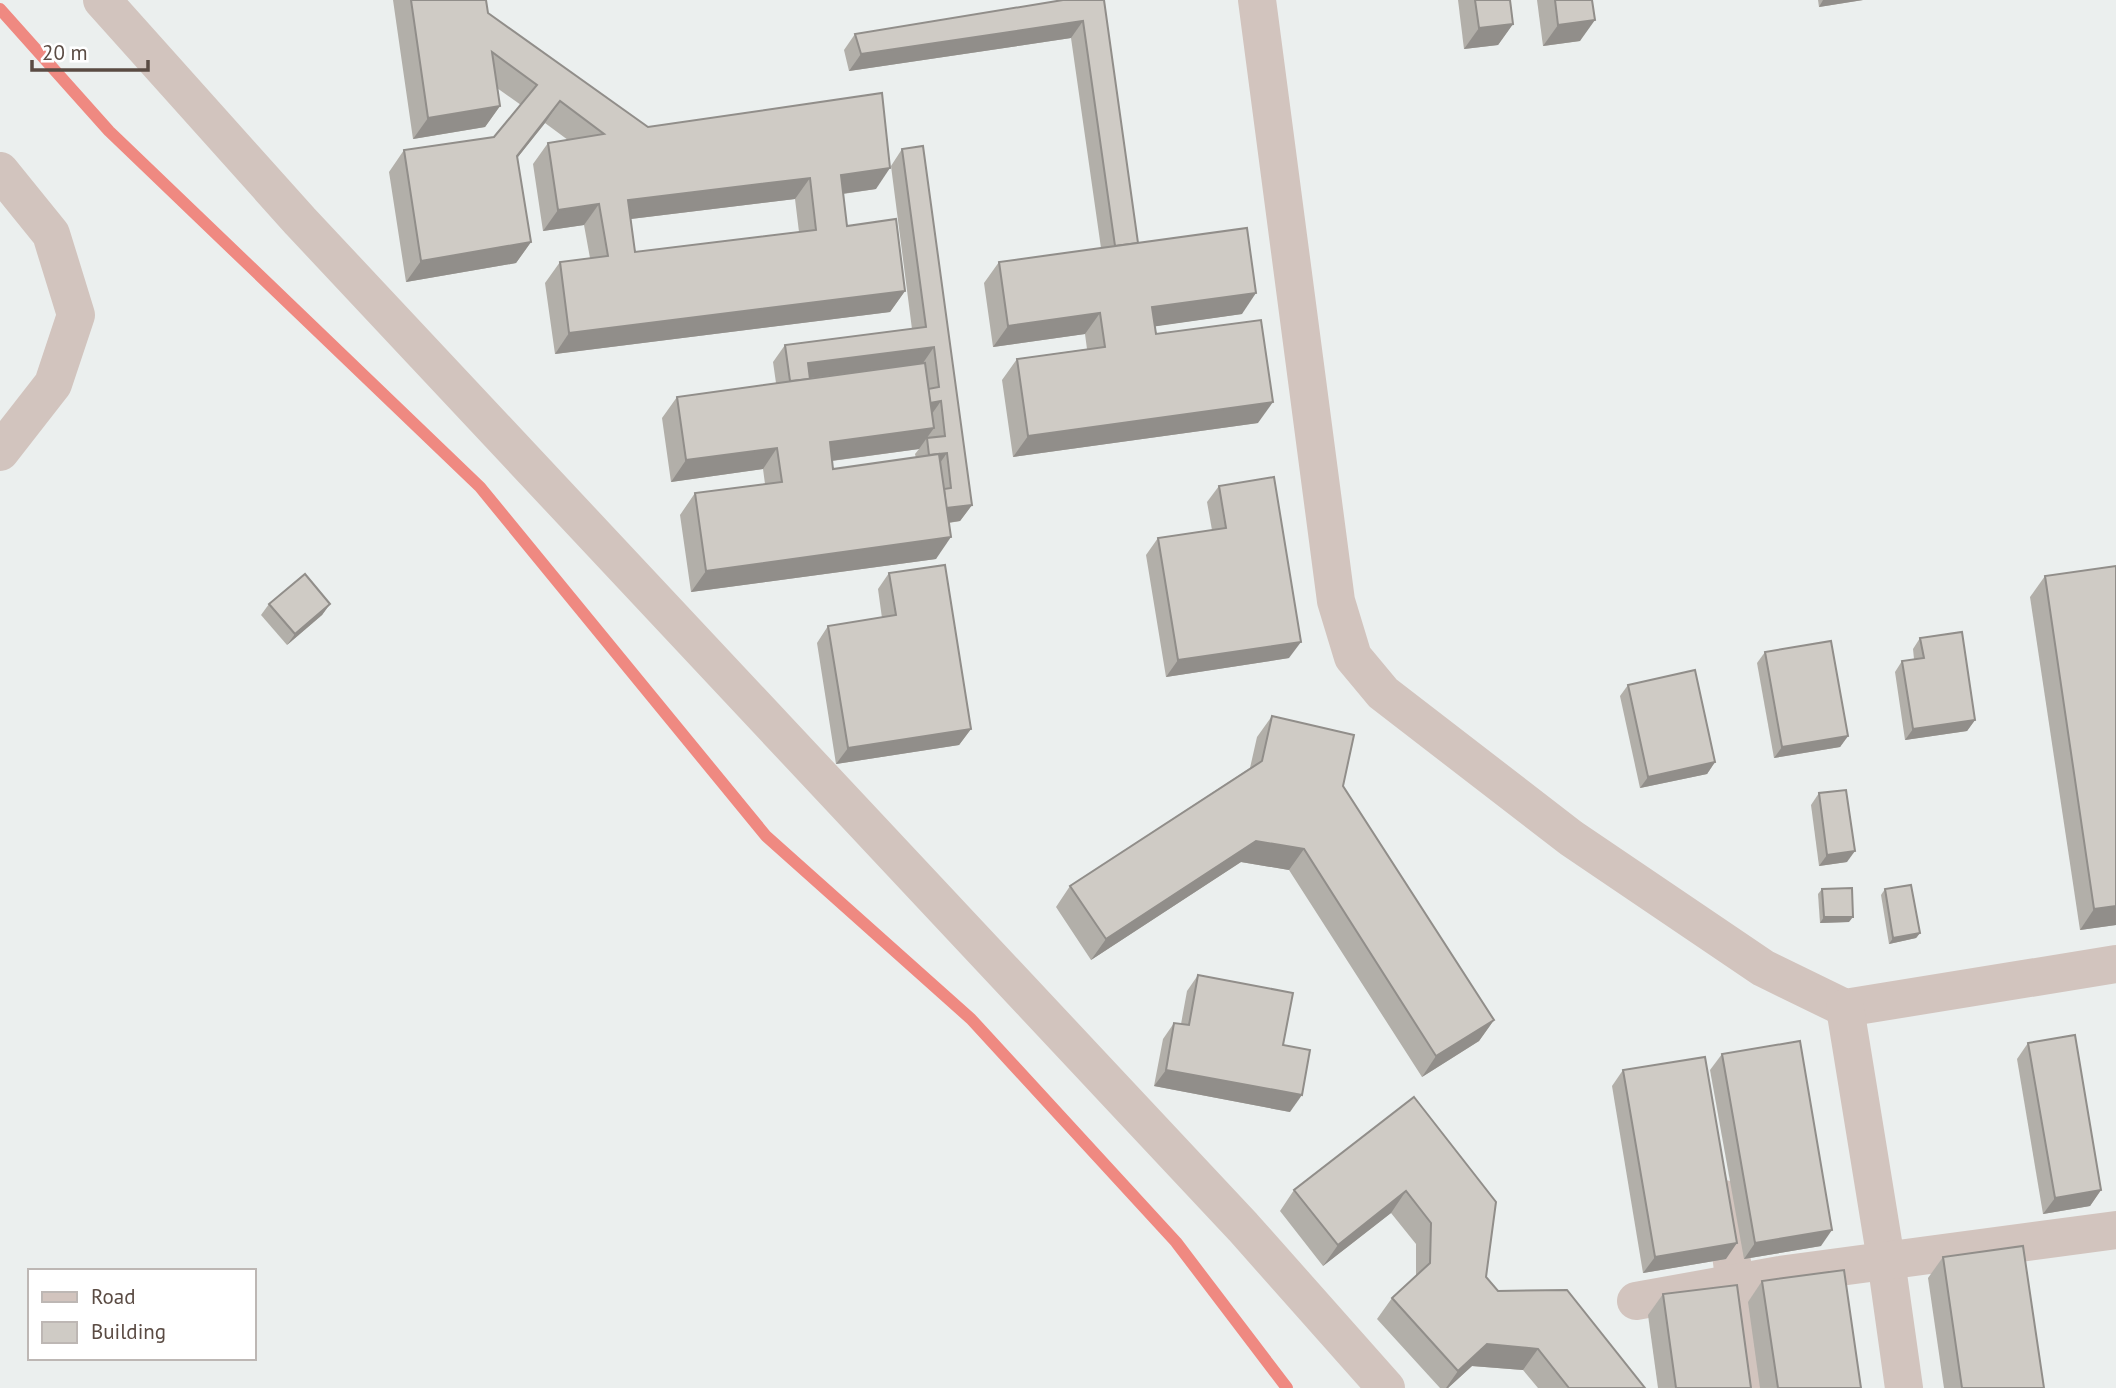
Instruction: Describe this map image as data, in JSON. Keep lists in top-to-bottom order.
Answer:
{
  "legend": ["Road", "Building"],
  "scale_bar": "20 m"
}
